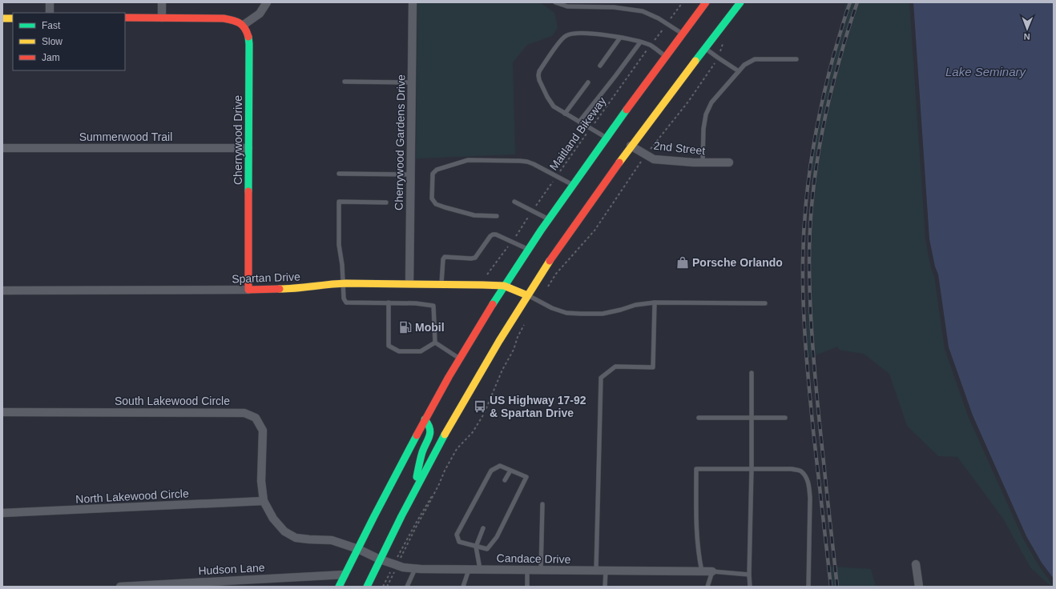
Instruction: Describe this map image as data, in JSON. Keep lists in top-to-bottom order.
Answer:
{
  "streets": {
    "main road": ["Cherrywood Drive", "Spartan Drive"],
    "street": [
      "Summerwood Trail",
      "Cherrywood Gardens Drive",
      "2nd Street",
      "South Lakewood Circle",
      "North Lakewood Circle",
      "Candace Drive",
      "Hudson Lane"
    ],
    "path": ["Maitland Bikeway"]
  },
  "crossings": [
    ["Summerwood Trail", "Cherrywood Drive"],
    ["Cherrywood Drive", "Spartan Drive"],
    ["Cherrywood Gardens Drive", "Spartan Drive"],
    ["South Lakewood Circle", "North Lakewood Circle"],
    ["South Lakewood Circle", "Candace Drive"],
    ["North Lakewood Circle", "Candace Drive"]
  ],
  "water": ["Lake Seminary"],
  "places": {
    "shop": ["Porsche Orlando"],
    "fuel station": ["Mobil"],
    "bus stop": ["US Highway 17-92 & Spartan Drive"]
  },
  "legend": ["Fast", "Slow", "Jam"],
  "north": "bottom"
}
